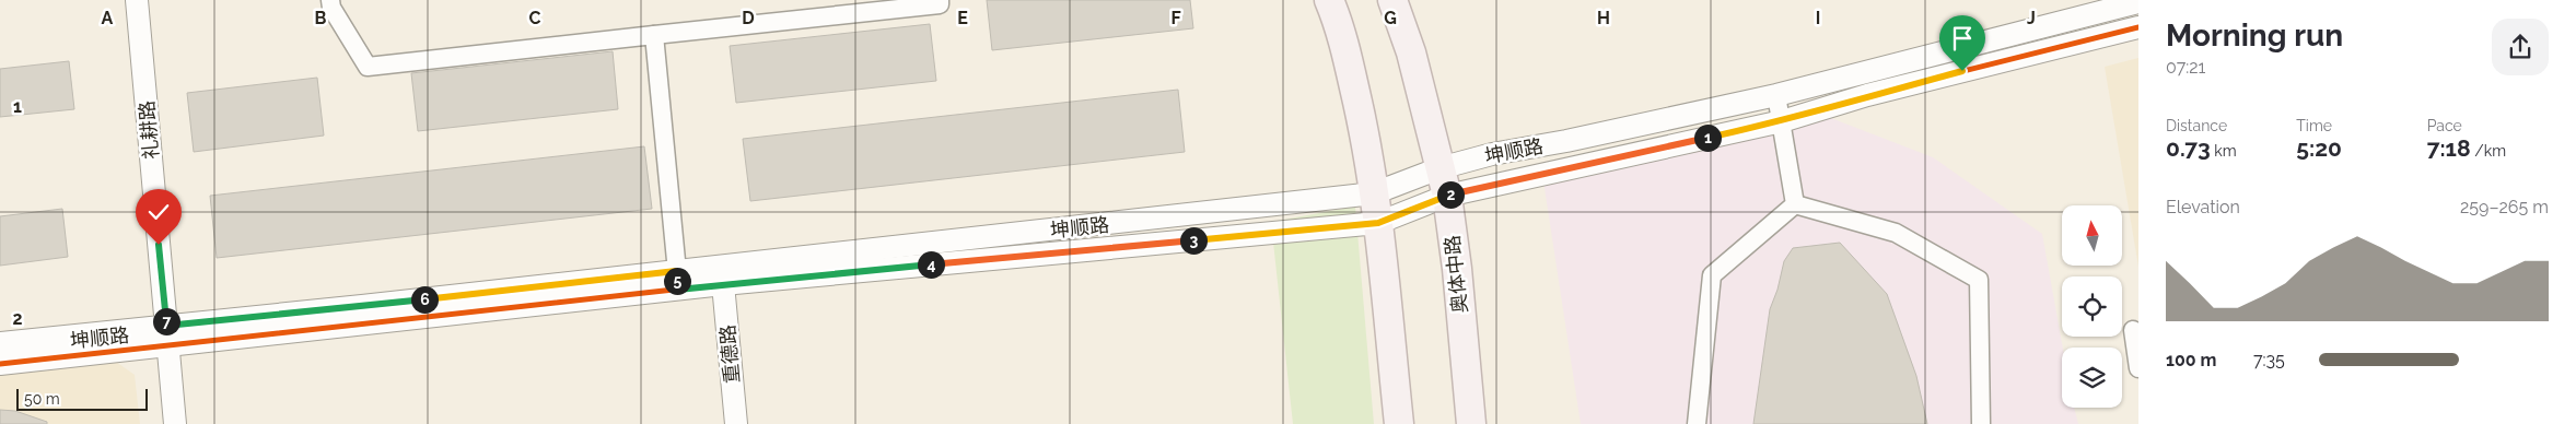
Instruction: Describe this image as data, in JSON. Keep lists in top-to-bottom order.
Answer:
{
  "streets": {
    "main road": ["奥体中路"],
    "street": ["礼耕路", "坤顺路", "重德路"]
  },
  "crossings": [
    ["礼耕路", "坤顺路"],
    ["坤顺路", "奥体中路"],
    ["坤顺路", "重德路"]
  ],
  "scale_bar": "50 m",
  "north": "top",
  "page": {
    "heading": ["Morning run", "07:21"],
    "stats": [
      ["Distance", "0.73 km"],
      ["Time", "5:20"],
      ["Pace", "7:18 /km"]
    ],
    "pins": [
      "1",
      "2",
      "3",
      "4",
      "5",
      "6",
      "7"
    ],
    "chart": ["Elevation", "259–265 m"],
    "list": [
      {
        "name": "100 m",
        "note": "7:35"
      }
    ],
    "scale": "50 m"
  },
  "grid": {
    "columns": [
      "A",
      "B",
      "C",
      "D",
      "E",
      "F",
      "G",
      "H",
      "I",
      "J"
    ],
    "rows": ["1", "2"]
  }
}
